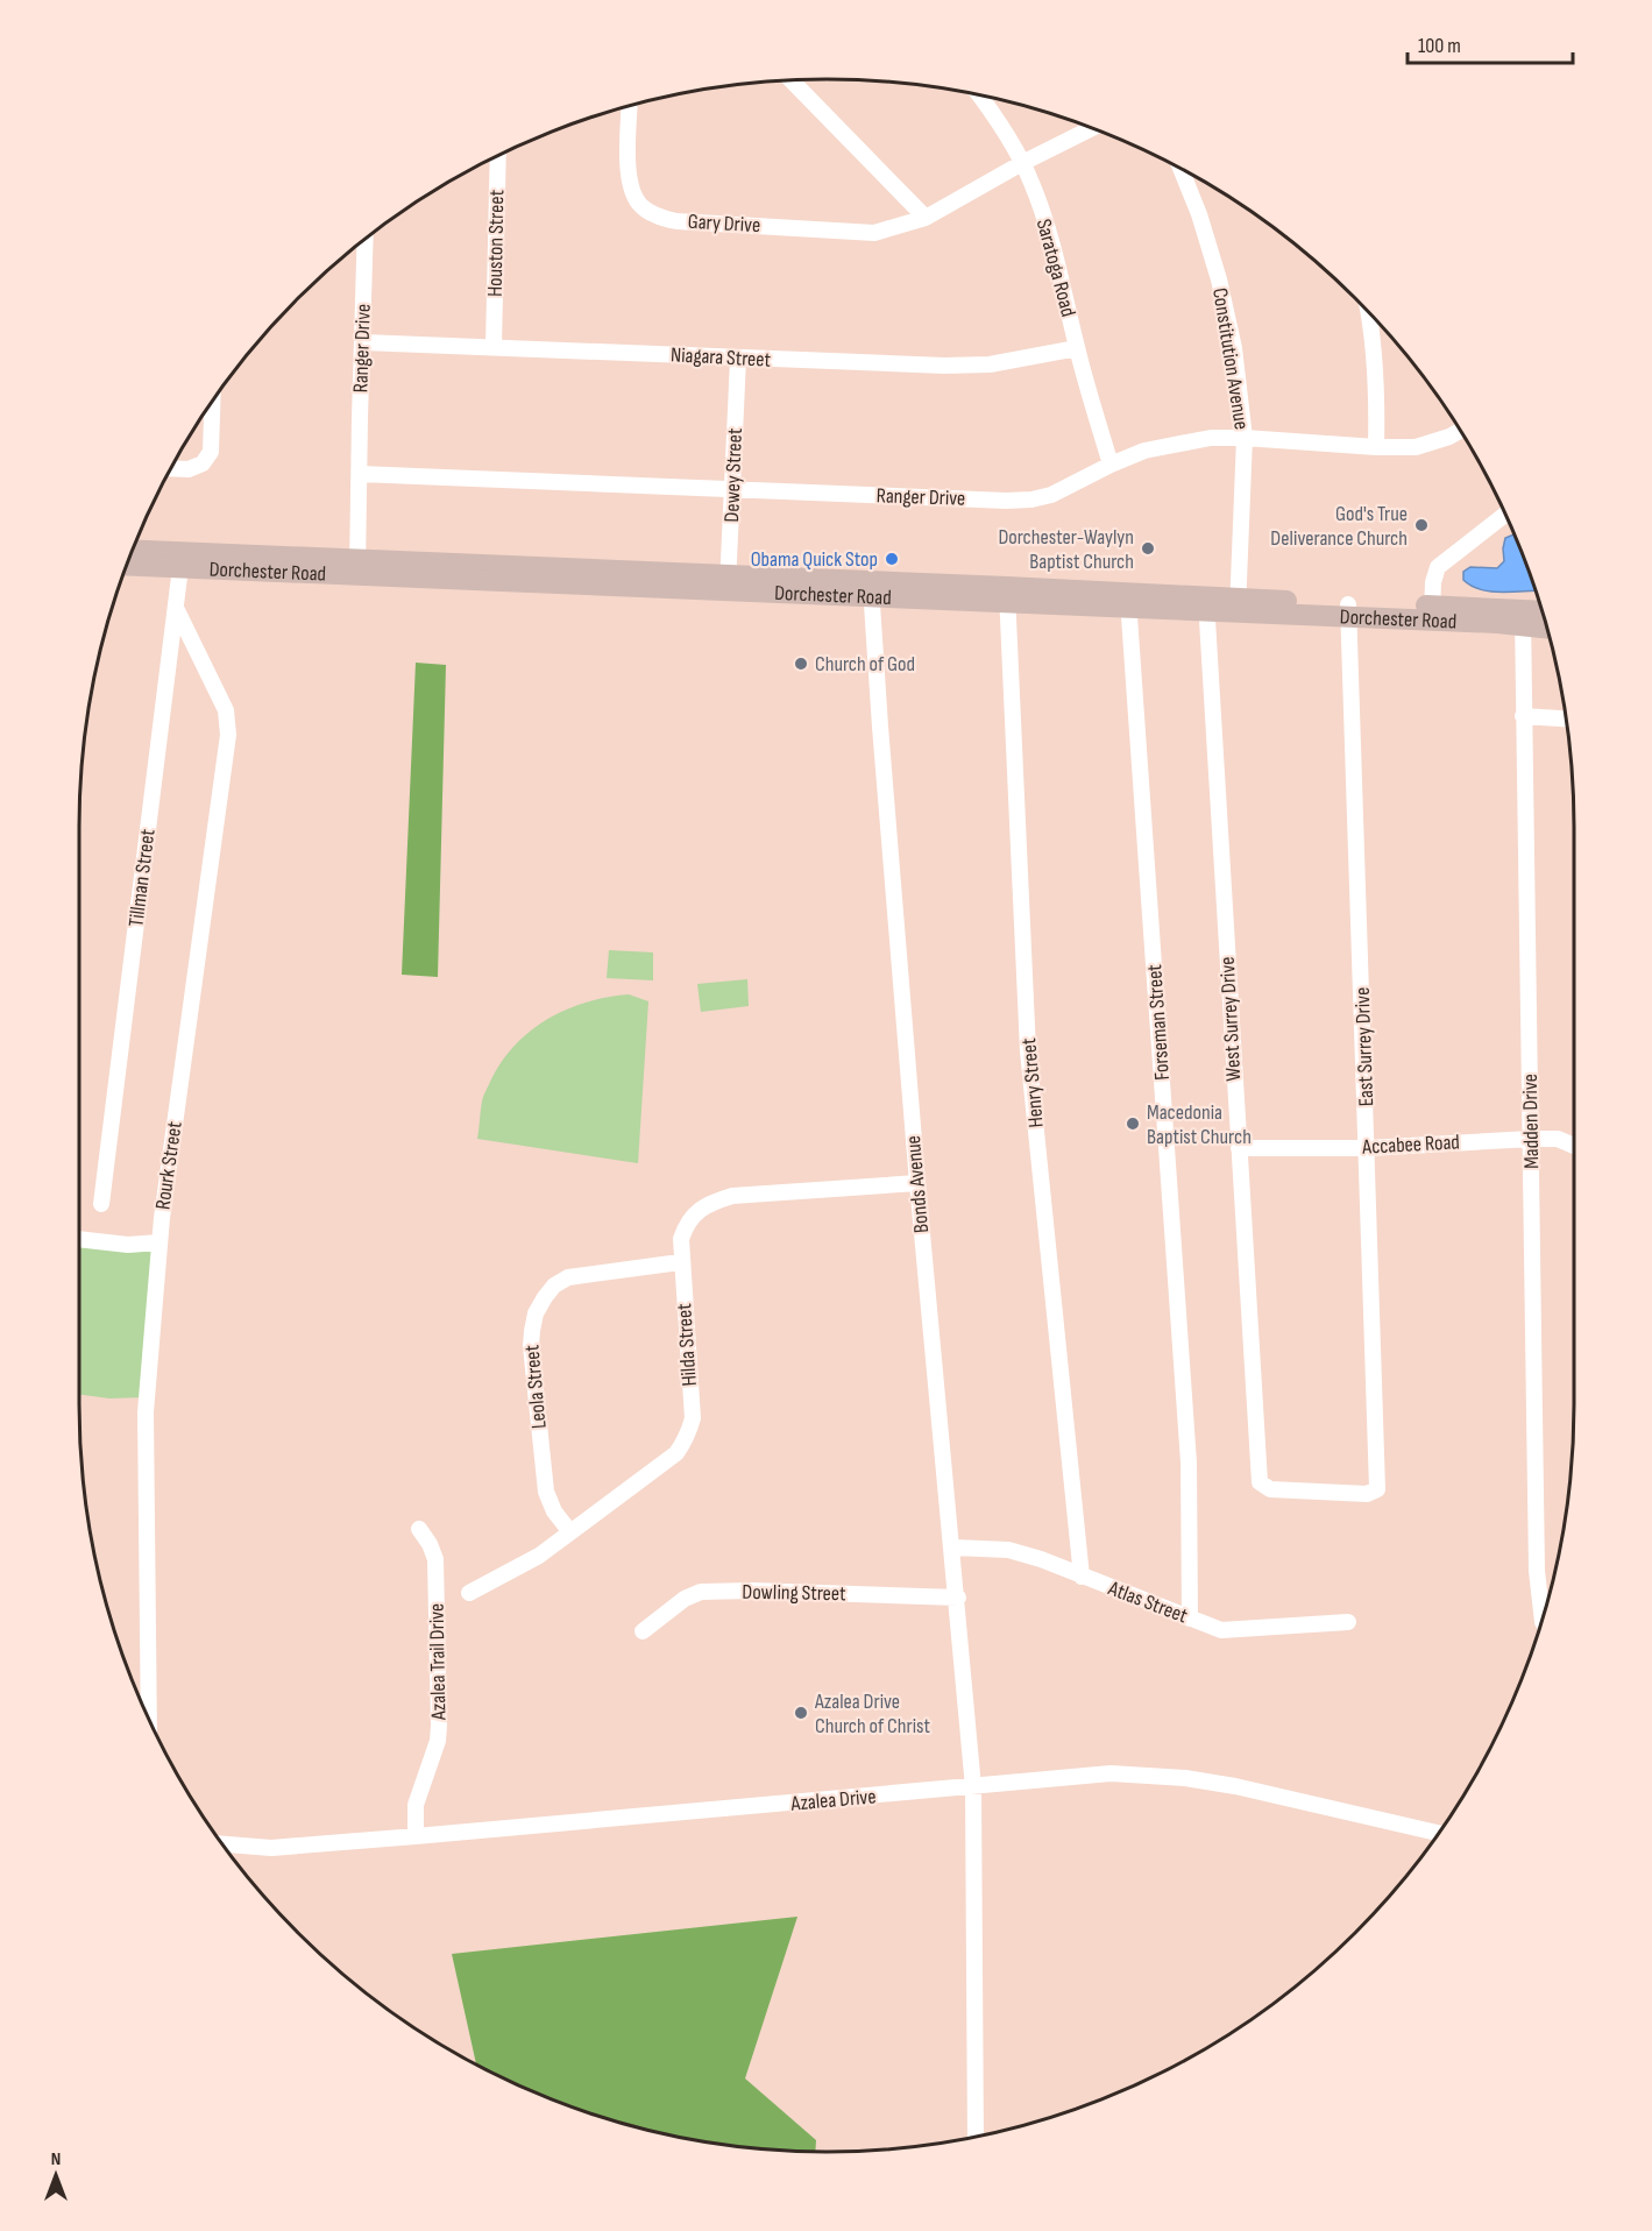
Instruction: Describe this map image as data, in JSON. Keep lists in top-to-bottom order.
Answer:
{
  "streets": {
    "main road": ["Dorchester Road"],
    "street": [
      "Gary Drive",
      "Houston Street",
      "Saratoga Road",
      "Ranger Drive",
      "Niagara Street",
      "Constitution Avenue",
      "Dewey Street",
      "Tillman Street",
      "West Surrey Drive",
      "Forseman Street",
      "East Surrey Drive",
      "Henry Street",
      "Madden Drive",
      "Accabee Road",
      "Rourk Street",
      "Bonds Avenue",
      "Hilda Street",
      "Leola Street",
      "Dowling Street",
      "Atlas Street",
      "Azalea Trail Drive",
      "Azalea Drive"
    ]
  },
  "crossings": [
    ["Gary Drive", "Saratoga Road"],
    ["Houston Street", "Niagara Street"],
    ["Saratoga Road", "Ranger Drive"],
    ["Saratoga Road", "Niagara Street"],
    ["Ranger Drive", "Niagara Street"],
    ["Ranger Drive", "Constitution Avenue"],
    ["Ranger Drive", "Dewey Street"],
    ["Ranger Drive", "Dorchester Road"],
    ["Niagara Street", "Dewey Street"],
    ["Constitution Avenue", "Dorchester Road"],
    ["Dewey Street", "Dorchester Road"],
    ["Dorchester Road", "Tillman Street"],
    ["Dorchester Road", "West Surrey Drive"],
    ["Dorchester Road", "Forseman Street"],
    ["Dorchester Road", "East Surrey Drive"],
    ["Dorchester Road", "Henry Street"],
    ["Dorchester Road", "Madden Drive"],
    ["Dorchester Road", "Bonds Avenue"],
    ["Tillman Street", "Rourk Street"],
    ["West Surrey Drive", "East Surrey Drive"],
    ["West Surrey Drive", "Accabee Road"],
    ["Forseman Street", "Atlas Street"],
    ["East Surrey Drive", "Accabee Road"],
    ["Henry Street", "Atlas Street"],
    ["Madden Drive", "Accabee Road"],
    ["Bonds Avenue", "Hilda Street"],
    ["Bonds Avenue", "Dowling Street"],
    ["Bonds Avenue", "Atlas Street"],
    ["Bonds Avenue", "Azalea Drive"],
    ["Hilda Street", "Leola Street"],
    ["Azalea Trail Drive", "Azalea Drive"]
  ],
  "places": [
    "God's True Deliverance Church",
    "Dorchester-Waylyn Baptist Church",
    "Obama Quick Stop",
    "Church of God",
    "Macedonia Baptist Church",
    "Azalea Drive Church of Christ"
  ],
  "scale_bar": "100 m",
  "north": "top"
}
